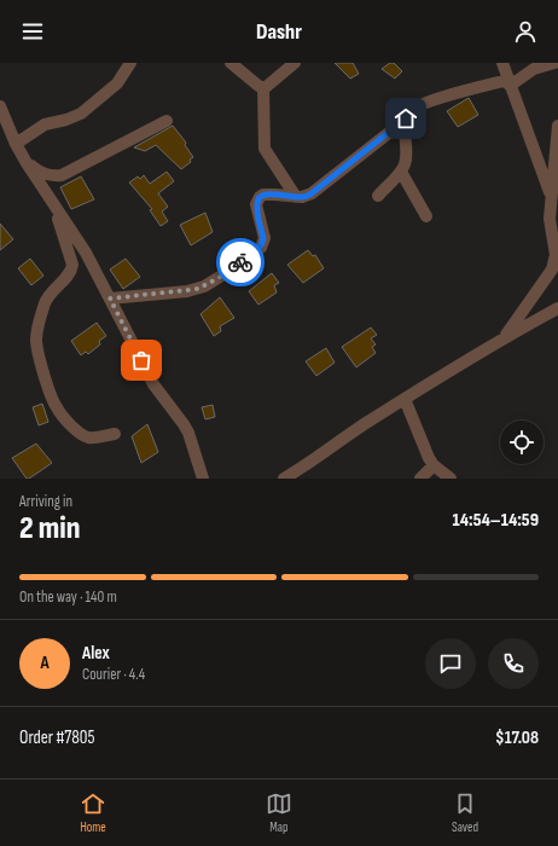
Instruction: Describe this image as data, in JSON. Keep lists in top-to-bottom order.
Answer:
{
  "page": {
    "header": "Dashr",
    "heading": ["2 min", "Arriving in", "14:54–14:59"],
    "panel": [
      "Alex",
      "Courier · 4.4",
      "Order #7805",
      "$17.08"
    ],
    "bar": "On the way · 140 m",
    "round": "A",
    "tabs": ["Home", "Map", "Saved"]
  }
}
